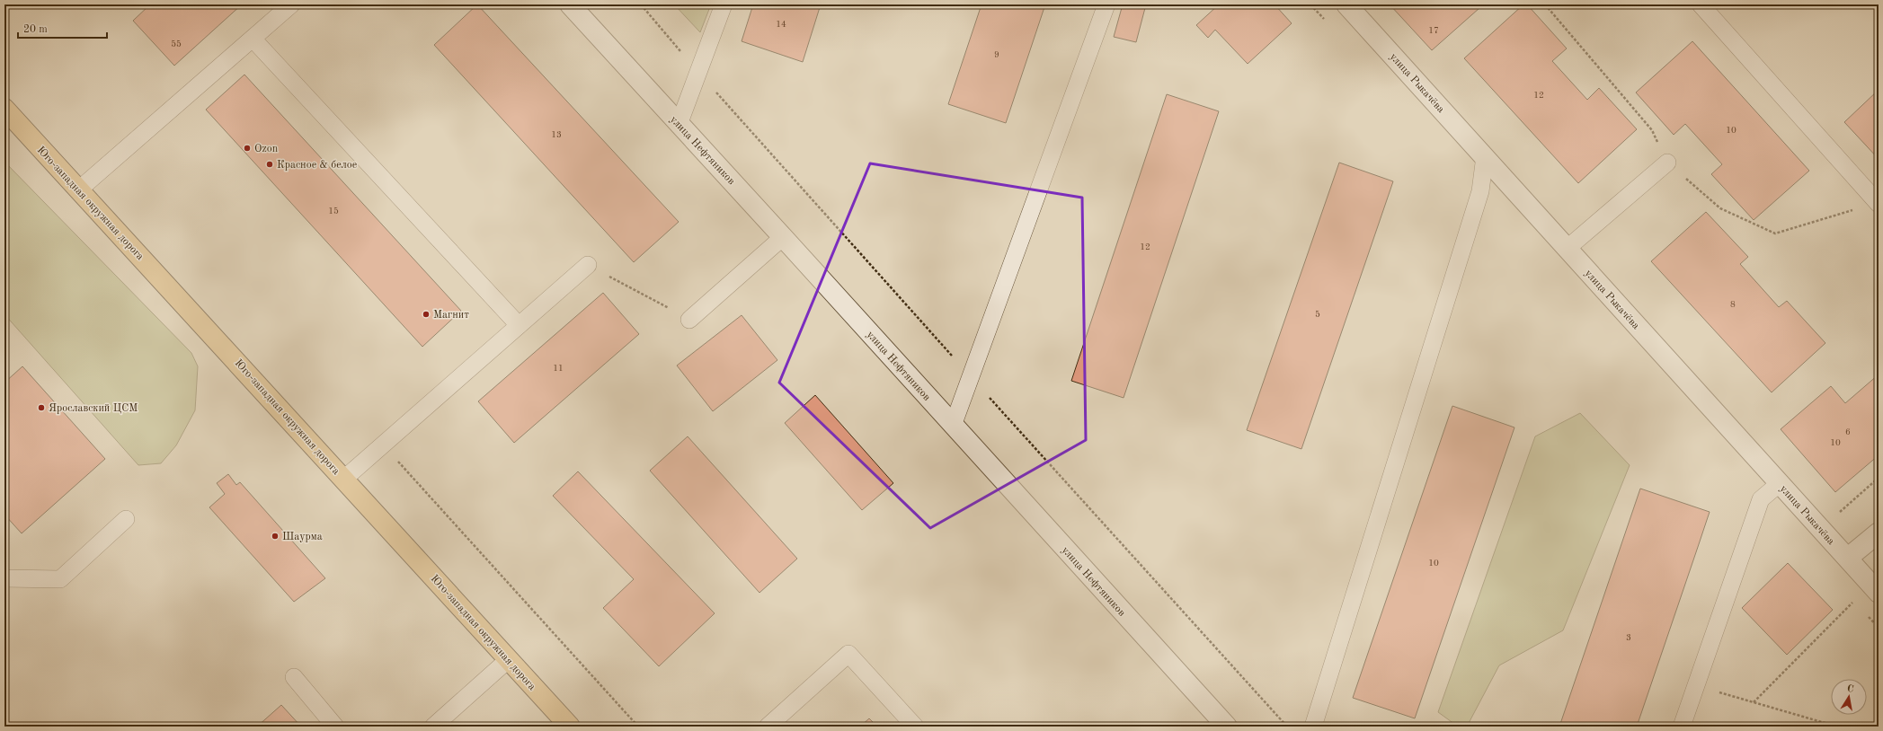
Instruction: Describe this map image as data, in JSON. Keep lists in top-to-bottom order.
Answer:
{
  "streets": {
    "highway": ["Юго-западная окружная дорога"],
    "street": ["улица Рыкачёва", "улица Нефтяников"]
  },
  "places": [
    "Ozon",
    "Красное & белое",
    "Магнит",
    "Ярославский ЦСМ",
    "Шаурма"
  ],
  "house_numbers": [
    "14",
    "17",
    "55",
    "9",
    "12",
    "10",
    "13",
    "15",
    "12",
    "8",
    "5",
    "11",
    "6",
    "10",
    "10",
    "3"
  ],
  "scale_bar": "20 m",
  "north": "top"
}
